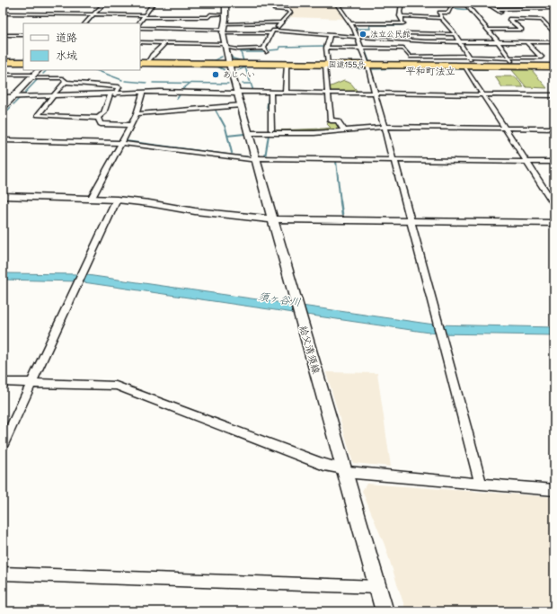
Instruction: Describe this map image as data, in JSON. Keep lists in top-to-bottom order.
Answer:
{
  "streets": {
    "highway": ["国道155号"],
    "main road": ["給父清須線"]
  },
  "crossings": [
    ["国道155号", "給父清須線"]
  ],
  "districts": ["平和町法立"],
  "water": ["須ヶ谷川"],
  "places": ["法立公民館", "あじへい"],
  "legend": ["道路", "水域"]
}
